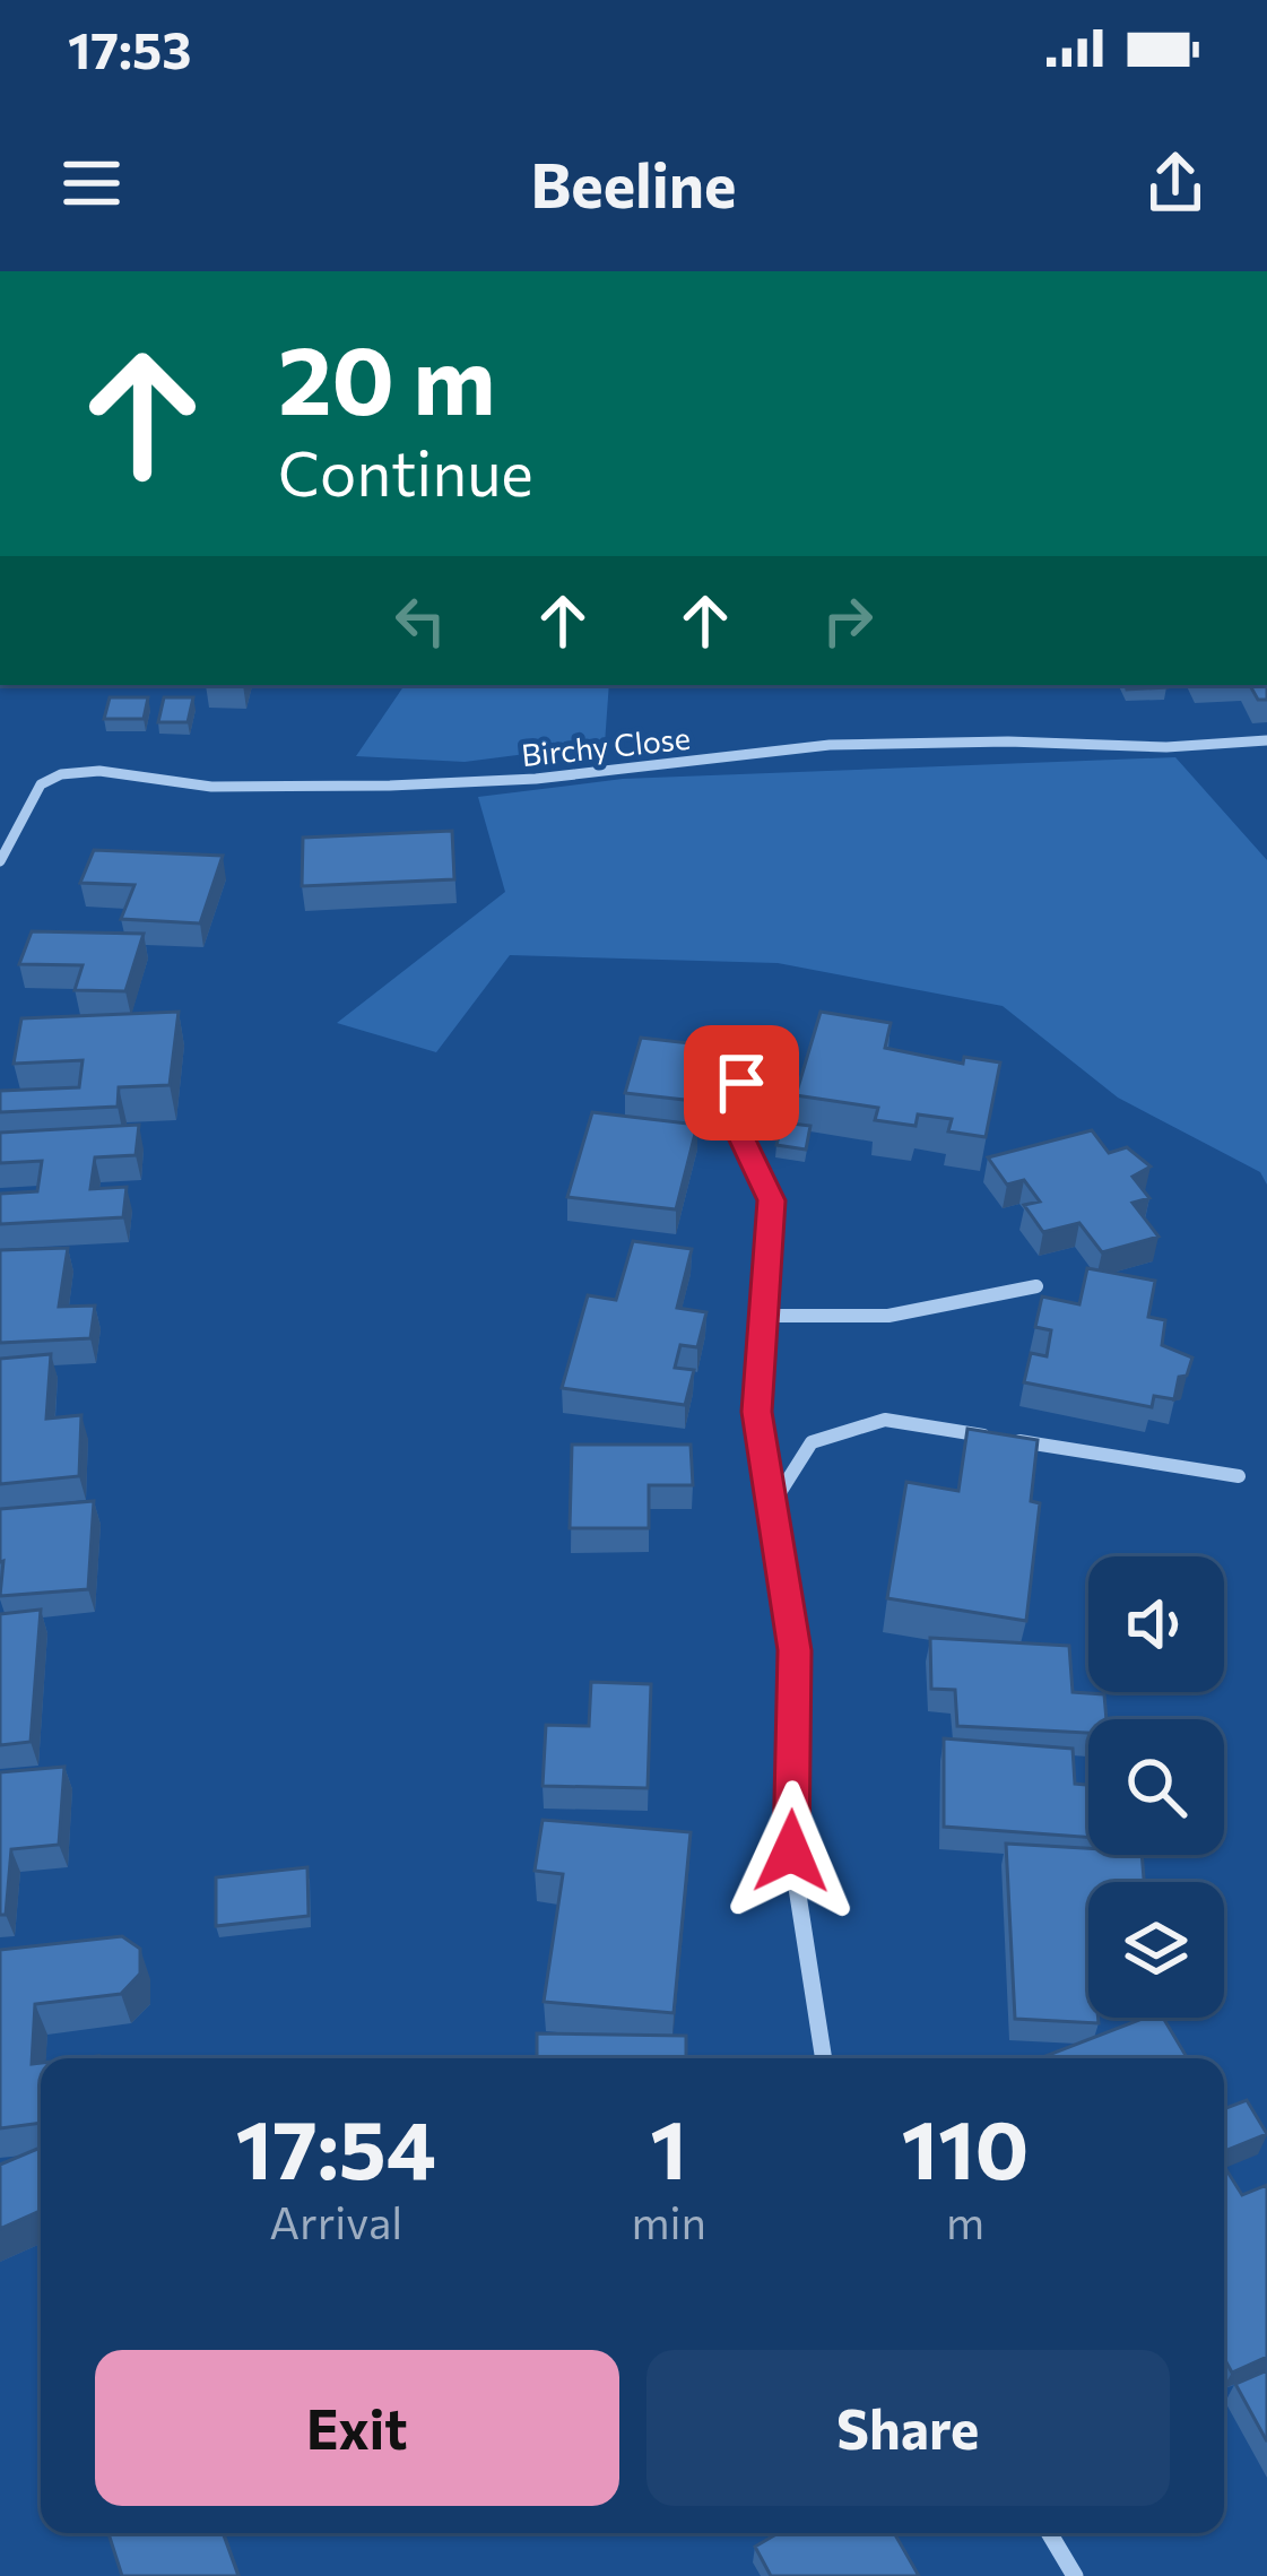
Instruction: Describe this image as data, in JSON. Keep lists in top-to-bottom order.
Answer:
{
  "streets": {
    "street": ["Birchy Close"]
  },
  "page": {
    "status": "17:53",
    "header": "Beeline",
    "turn": ["20 m", "Continue"],
    "eta": [
      "17:54",
      "Arrival",
      "1",
      "min",
      "110",
      "m"
    ],
    "buttons": ["Exit", "Share"]
  }
}
